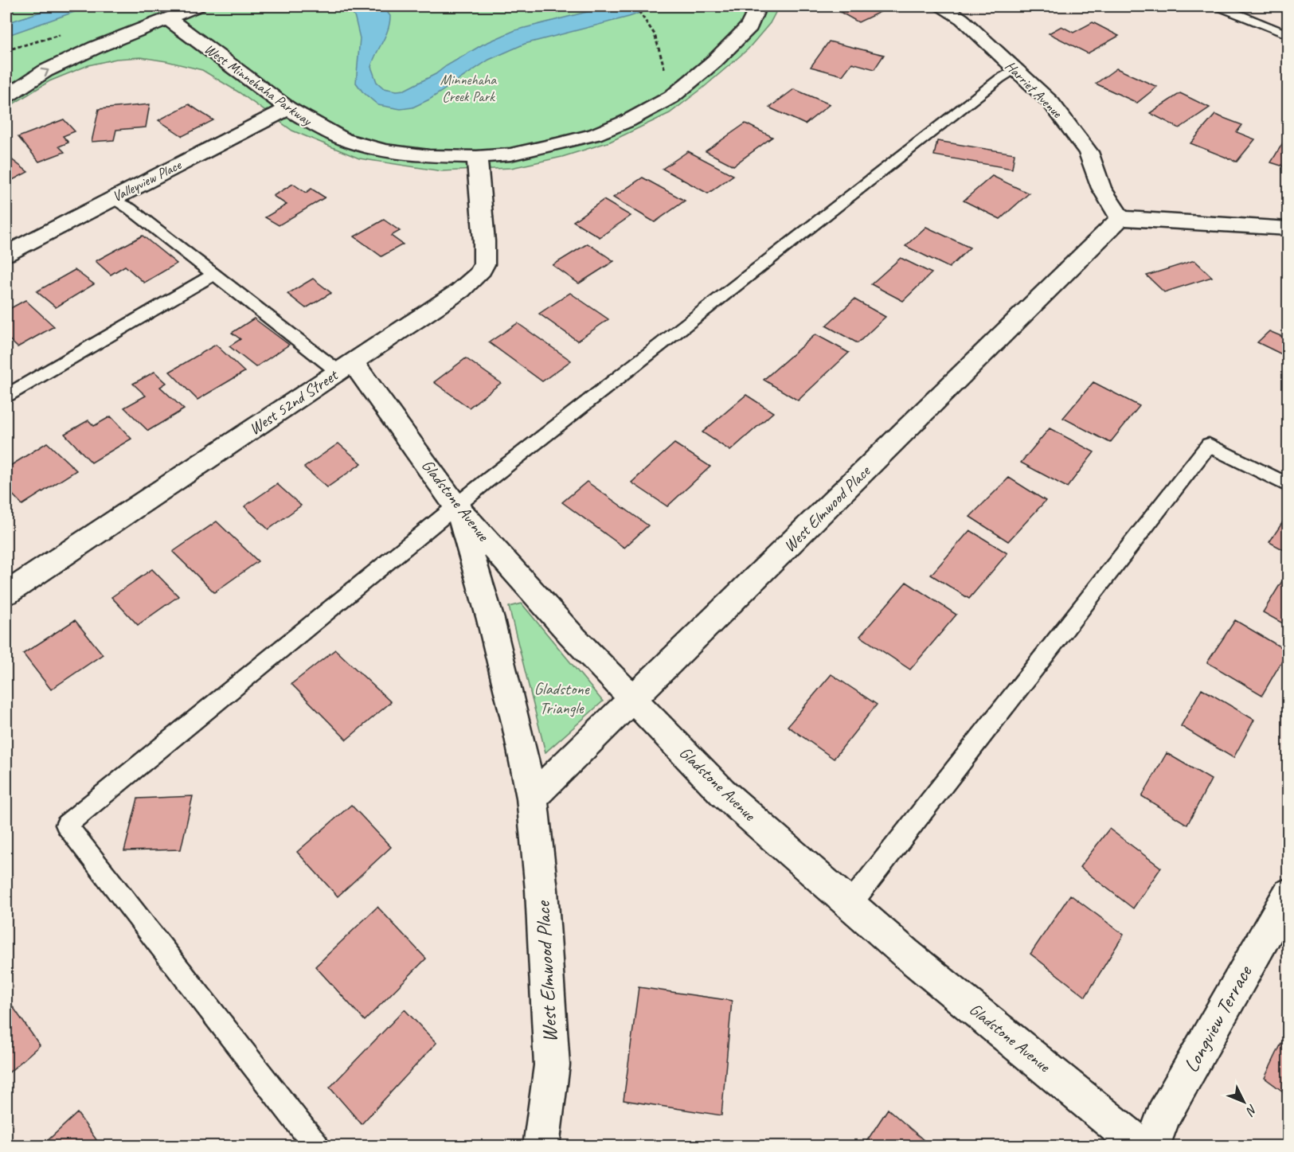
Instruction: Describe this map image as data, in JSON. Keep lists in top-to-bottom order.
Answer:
{
  "streets": {
    "street": [
      "West Minnehaha Parkway",
      "Harriet Avenue",
      "Valleyview Place",
      "West 52nd Street",
      "Gladstone Avenue",
      "West Elmwood Place",
      "Longview Terrace"
    ]
  },
  "crossings": [
    ["West Minnehaha Parkway", "Valleyview Place"],
    ["West Minnehaha Parkway", "West 52nd Street"],
    ["Harriet Avenue", "West Elmwood Place"],
    ["West 52nd Street", "Gladstone Avenue"],
    ["Gladstone Avenue", "West Elmwood Place"]
  ],
  "parks": ["Minnehaha Creek Park", "Gladstone Triangle"],
  "north": "bottom right"
}
